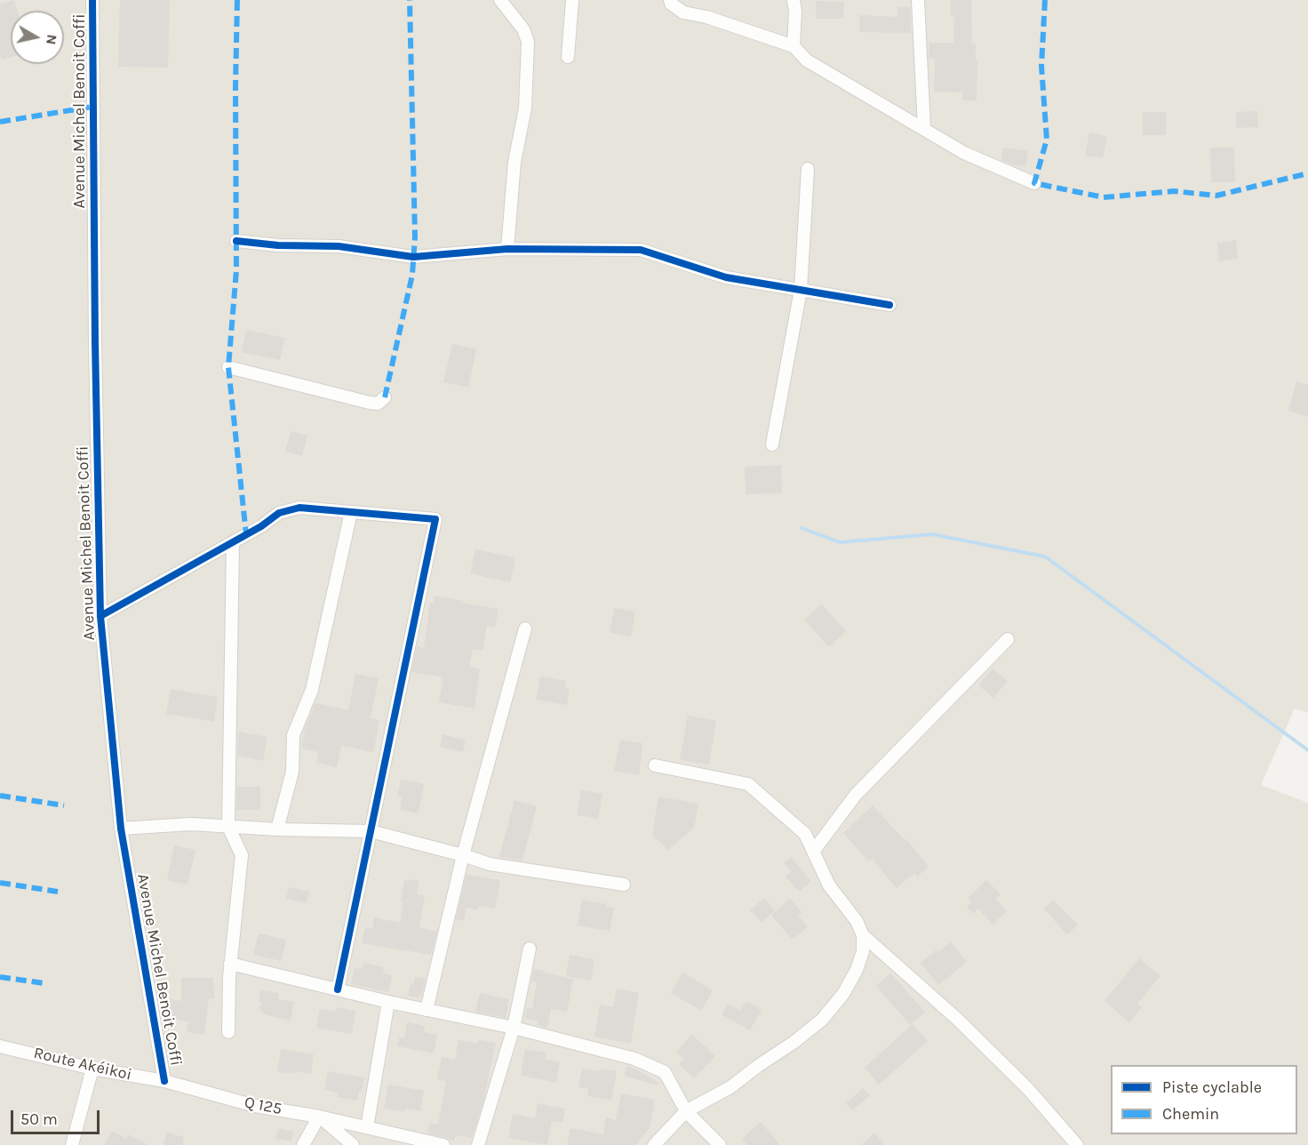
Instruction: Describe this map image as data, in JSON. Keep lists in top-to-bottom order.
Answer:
{
  "streets": {
    "street": ["Avenue Michel Benoit Coffi", "Route Akéikoi", "Q 125"]
  },
  "crossings": [
    ["Avenue Michel Benoit Coffi", "Route Akéikoi"],
    ["Avenue Michel Benoit Coffi", "Q 125"],
    ["Route Akéikoi", "Q 125"]
  ],
  "legend": ["Piste cyclable", "Chemin"],
  "scale_bar": "50 m",
  "north": "right"
}
